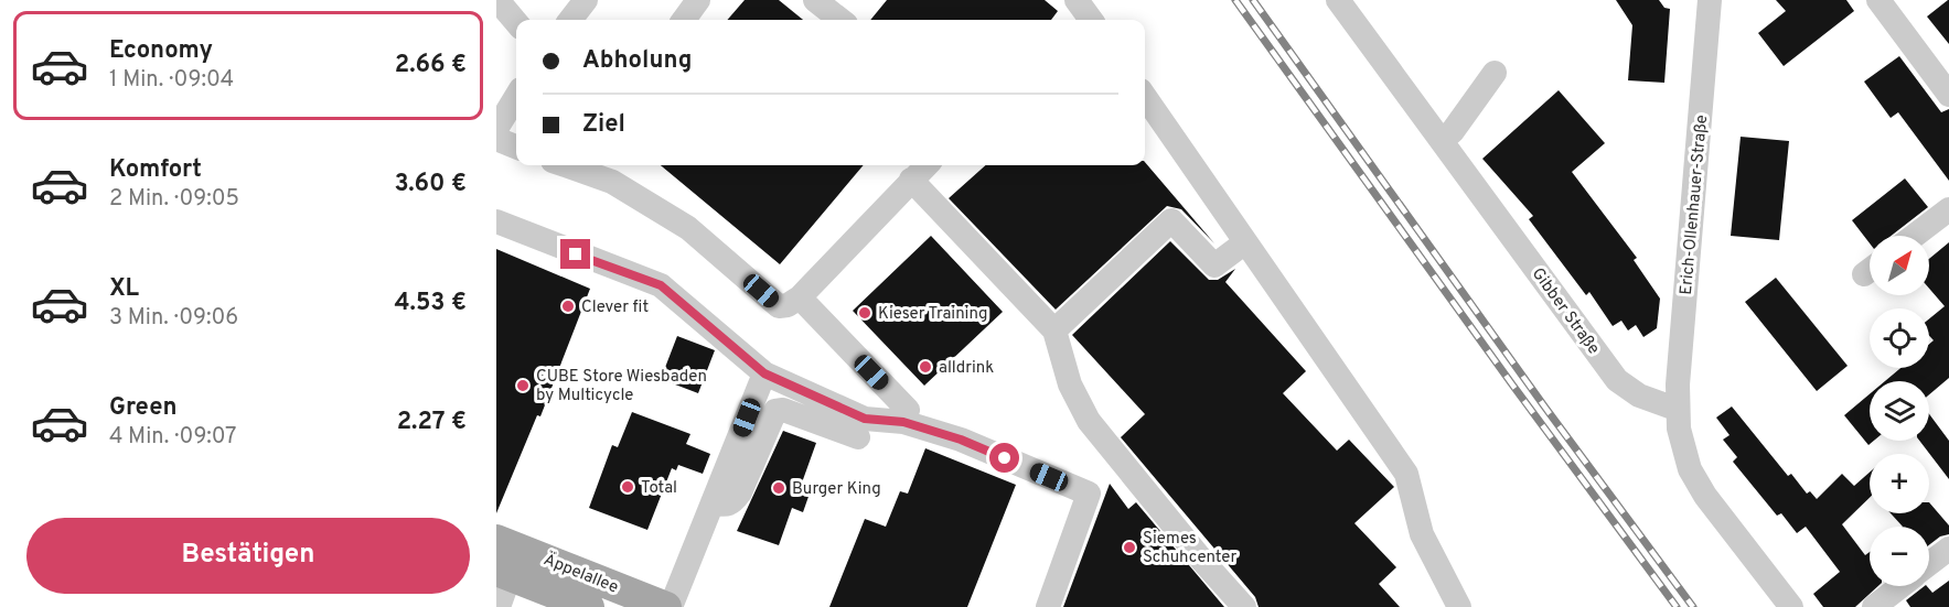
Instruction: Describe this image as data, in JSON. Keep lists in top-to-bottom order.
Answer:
{
  "streets": {
    "main road": ["Äppelallee"],
    "street": ["Erich-Ollenhauer-Straße", "Gibber Straße"]
  },
  "crossings": [
    ["Erich-Ollenhauer-Straße", "Gibber Straße"]
  ],
  "places": [
    "Clever fit",
    "Kieser Training",
    "alldrink",
    "CUBE Store Wiesbaden by Multicycle",
    "Total",
    "Burger King",
    "Siemes Schuhcenter"
  ],
  "north": "top right",
  "page": {
    "list": [
      {
        "name": "Economy",
        "note": "1 Min. · 09:04",
        "value": "2.66 €"
      },
      {
        "name": "Komfort",
        "note": "2 Min. · 09:05",
        "value": "3.60 €"
      },
      {
        "name": "XL",
        "note": "3 Min. · 09:06",
        "value": "4.53 €"
      },
      {
        "name": "Green",
        "note": "4 Min. · 09:07",
        "value": "2.27 €"
      }
    ],
    "banner": ["Abholung", "Ziel"],
    "map_buttons": ["+", "−"],
    "buttons": "Bestätigen"
  }
}
